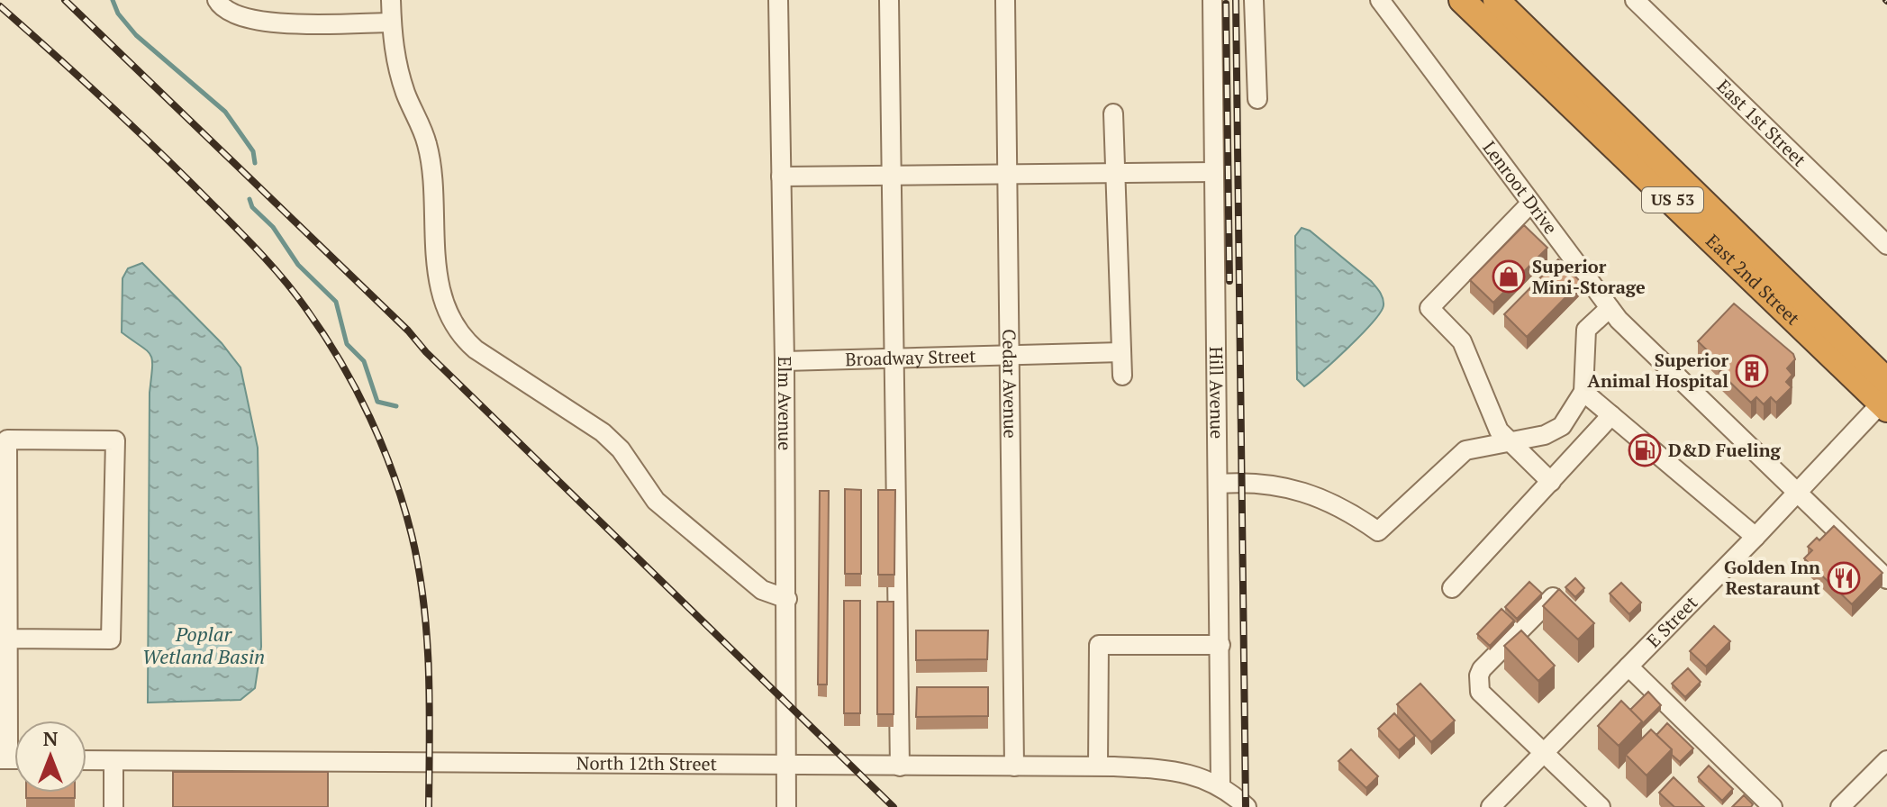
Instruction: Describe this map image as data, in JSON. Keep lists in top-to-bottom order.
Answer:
{
  "streets": {
    "highway": ["US 53", "East 2nd Street"],
    "street": [
      "East 1st Street",
      "Lenroot Drive",
      "Broadway Street",
      "Cedar Avenue",
      "Hill Avenue",
      "Elm Avenue",
      "E Street",
      "North 12th Street"
    ]
  },
  "crossings": [
    ["Lenroot Drive", "E Street"],
    ["East 2nd Street", "E Street"],
    ["Broadway Street", "Cedar Avenue"],
    ["Broadway Street", "Elm Avenue"],
    ["Cedar Avenue", "North 12th Street"],
    ["Hill Avenue", "North 12th Street"],
    ["Elm Avenue", "North 12th Street"]
  ],
  "water": ["Poplar Wetland Basin"],
  "places": {
    "shop": ["Superior Mini-Storage"],
    "building": ["Superior Animal Hospital"],
    "fuel station": ["D&D Fueling"],
    "restaurant": ["Golden Inn Restaraunt"]
  },
  "north": "top"
}
